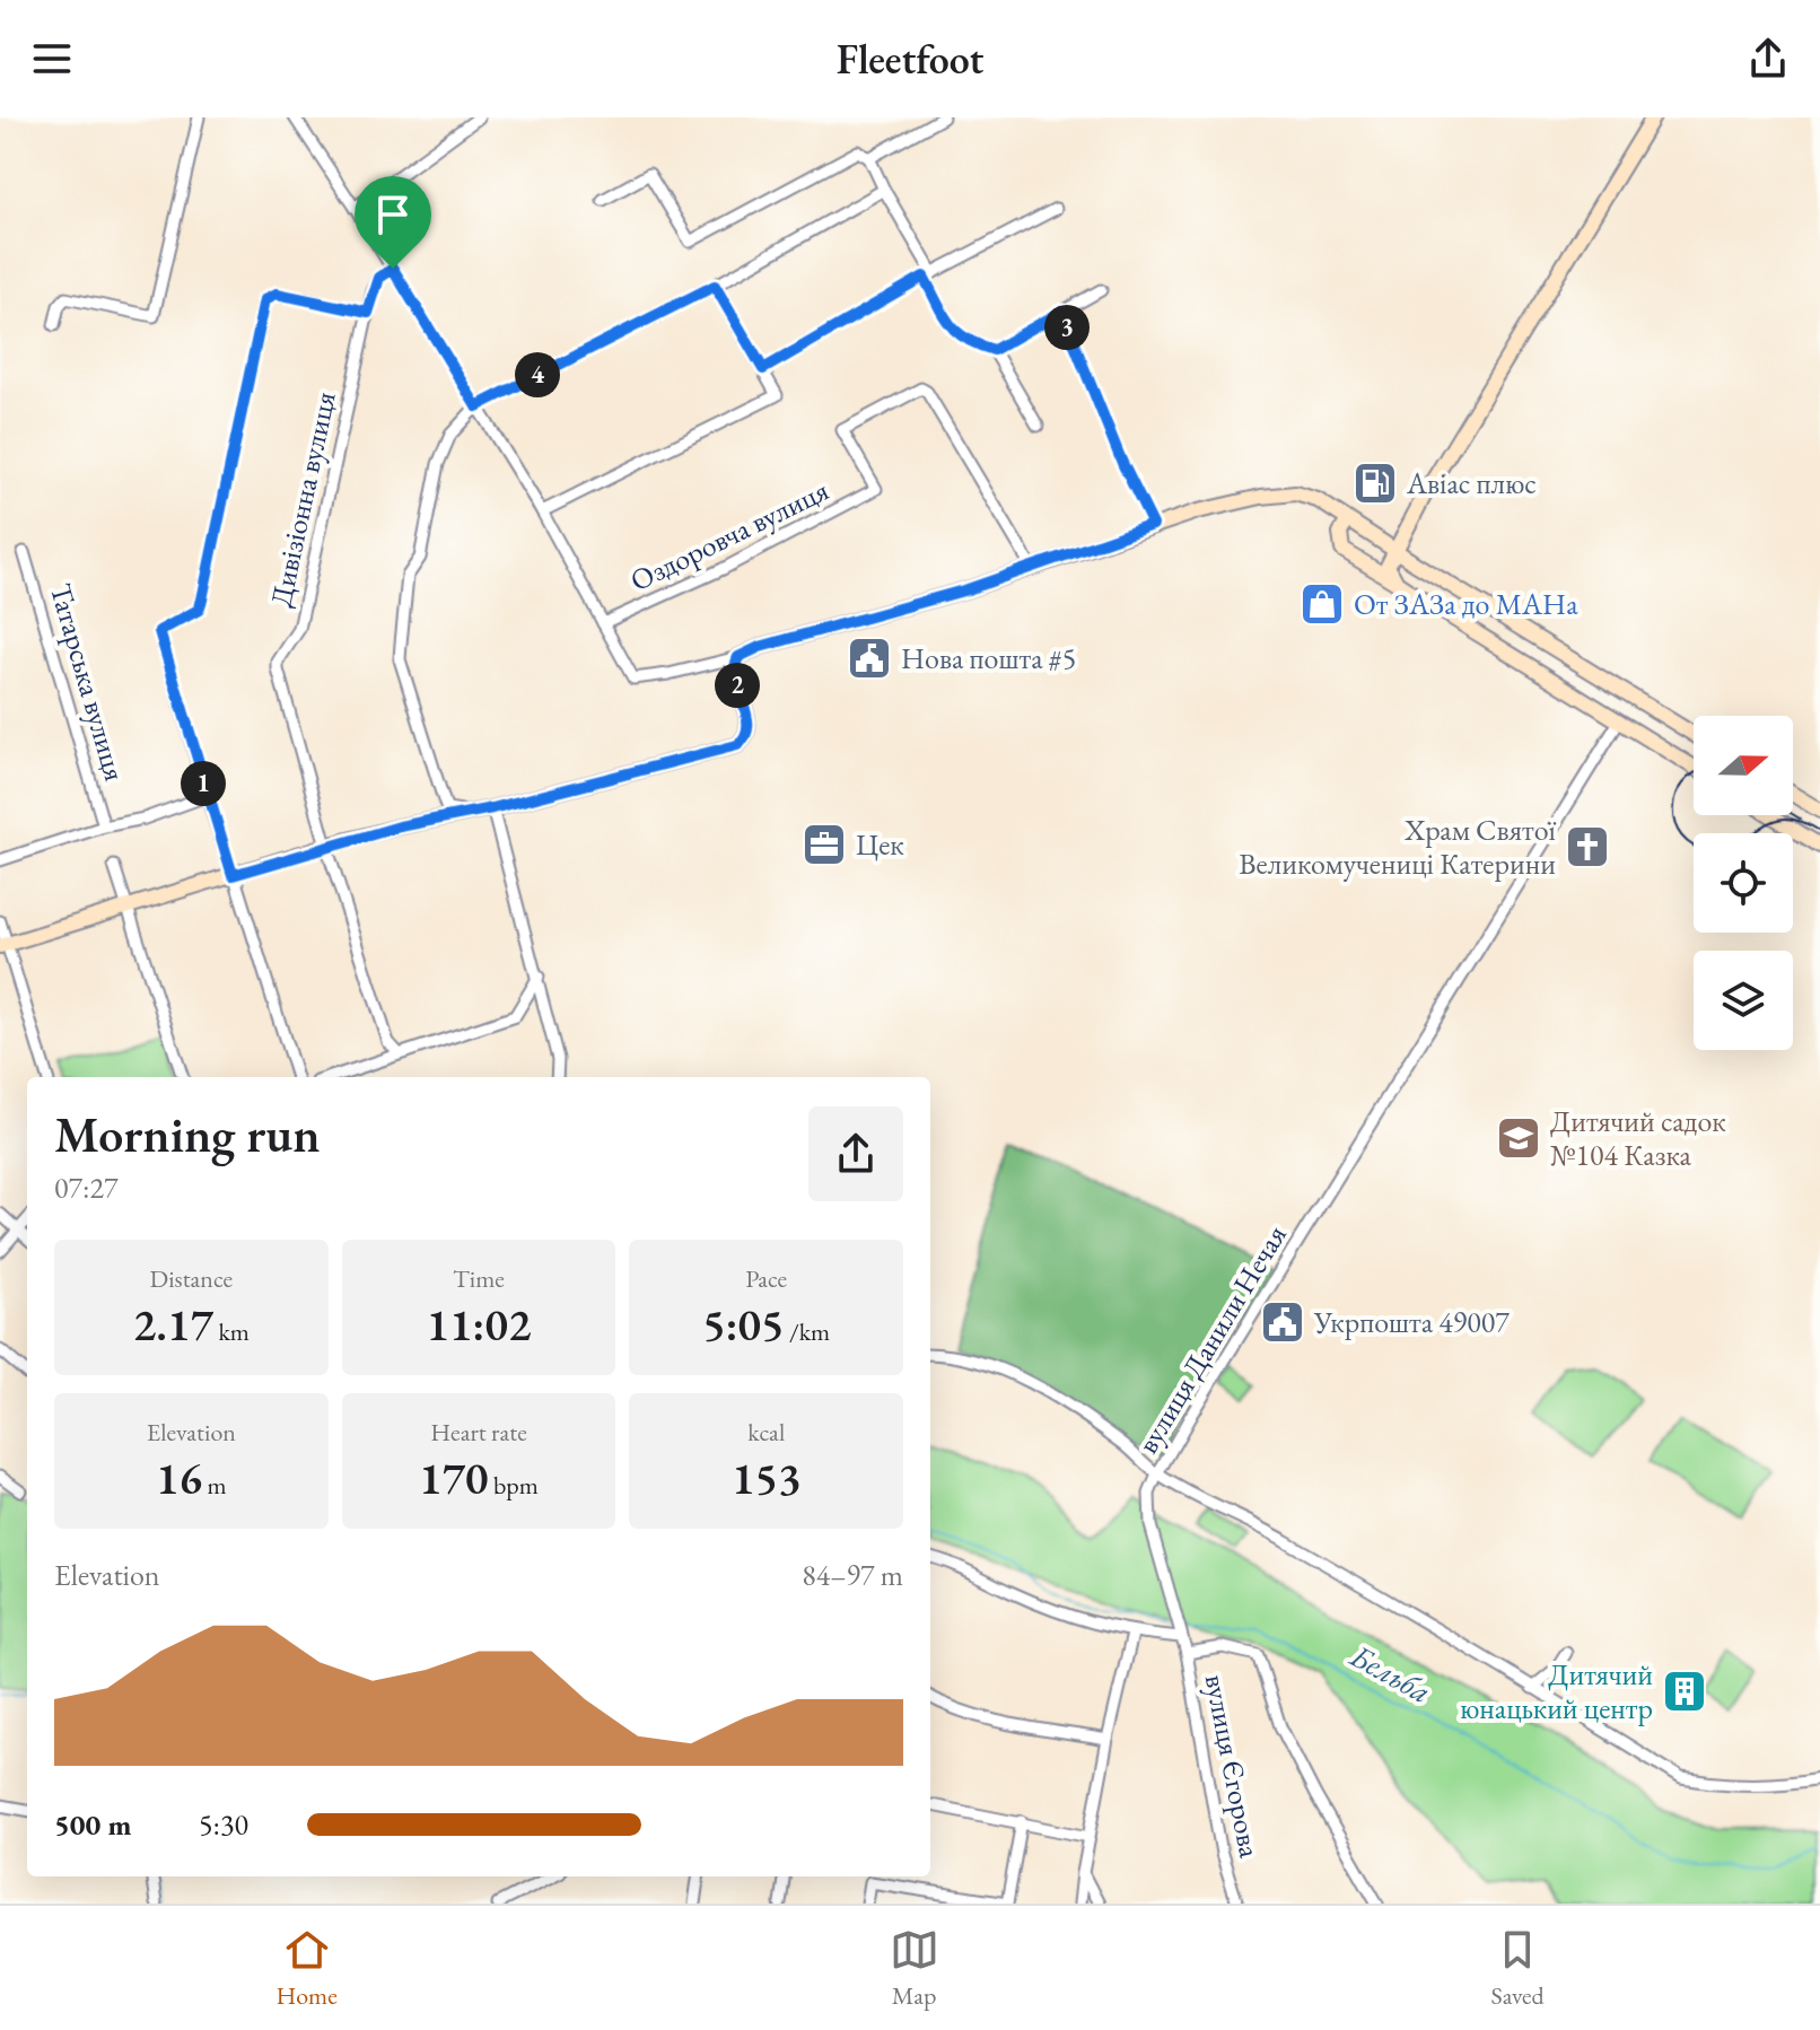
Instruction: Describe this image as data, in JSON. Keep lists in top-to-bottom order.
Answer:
{
  "streets": {
    "street": [
      "Дивізіонна вулиця",
      "Оздоровча вулиця",
      "Татарська вулиця",
      "вулиця Данили Нечая",
      "вулиця Єгорова"
    ]
  },
  "crossings": [
    ["вулиця Данили Нечая", "вулиця Єгорова"]
  ],
  "water": ["Бельба"],
  "places": {
    "fuel station": ["Авіас плюс"],
    "shop": ["От ЗАЗа до МАНа"],
    "public building": ["Нова пошта #5", "Укрпошта 49007"],
    "office": ["Цек"],
    "church": ["Храм Святої Великомучениці Катерини"],
    "school or university": ["Дитячий садок №104 Казка"],
    "building": ["Дитячий юнацький центр"]
  },
  "north": "right",
  "page": {
    "header": "Fleetfoot",
    "pins": [
      "3",
      "4",
      "2",
      "1"
    ],
    "heading": ["Morning run", "07:27"],
    "stats": [
      ["Distance", "2.17 km"],
      ["Time", "11:02"],
      ["Pace", "5:05 /km"],
      ["Elevation", "16 m"],
      ["Heart rate", "170 bpm"],
      ["kcal", "153"]
    ],
    "chart": ["Elevation", "84–97 m"],
    "list": [
      {
        "name": "500 m",
        "note": "5:30"
      }
    ],
    "tabs": ["Home", "Map", "Saved"]
  }
}
